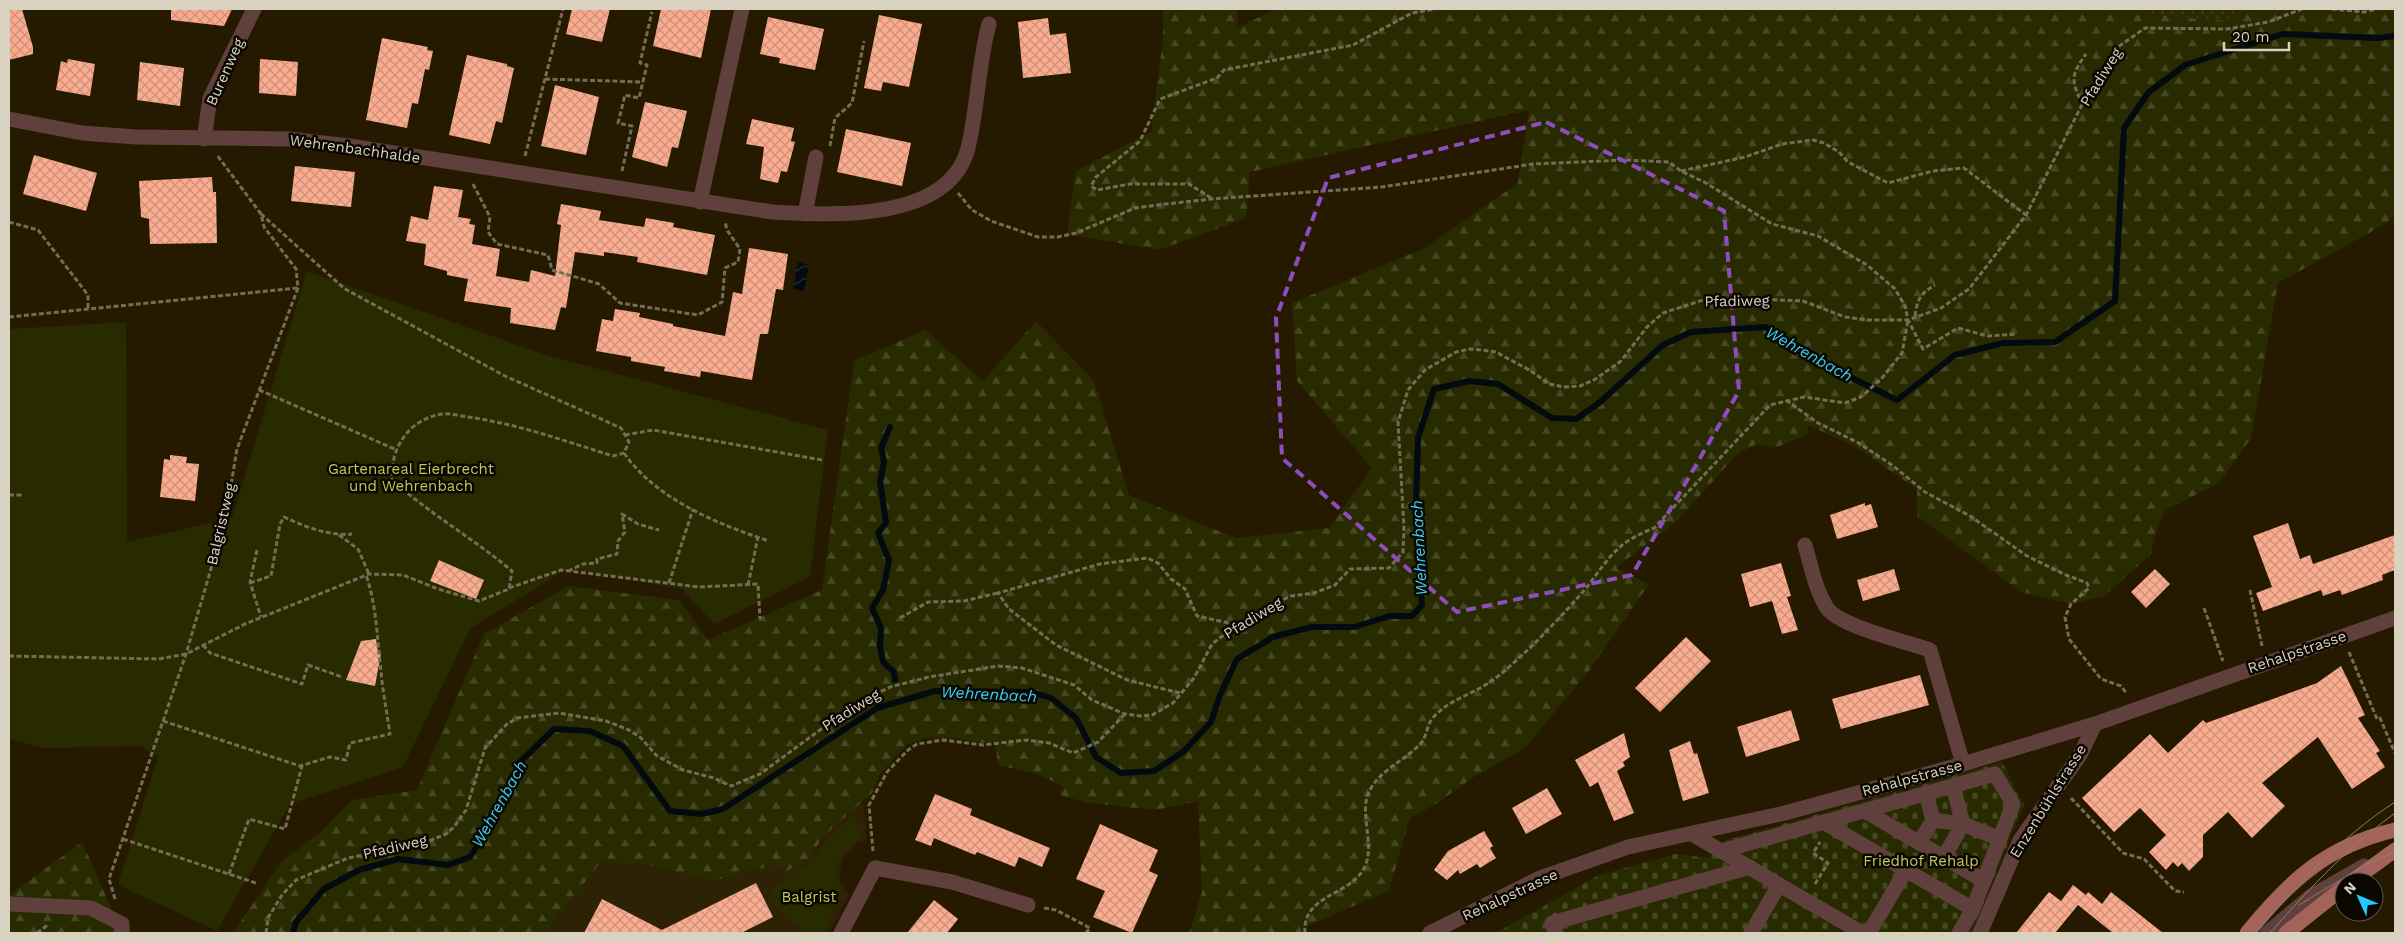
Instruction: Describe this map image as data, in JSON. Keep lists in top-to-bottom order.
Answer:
{
  "streets": {
    "street": [
      "Burenweg",
      "Wehrenbachhalde",
      "Rehalpstrasse",
      "Enzenbühlstrasse"
    ],
    "path": ["Pfadiweg", "Balgristweg"]
  },
  "crossings": [
    ["Burenweg", "Wehrenbachhalde"],
    ["Rehalpstrasse", "Enzenbühlstrasse"]
  ],
  "water": ["Wehrenbach"],
  "parks": ["Gartenareal Eierbrecht und Wehrenbach", "Friedhof Rehalp", "Balgrist"],
  "scale_bar": "20 m",
  "north": "top left"
}
